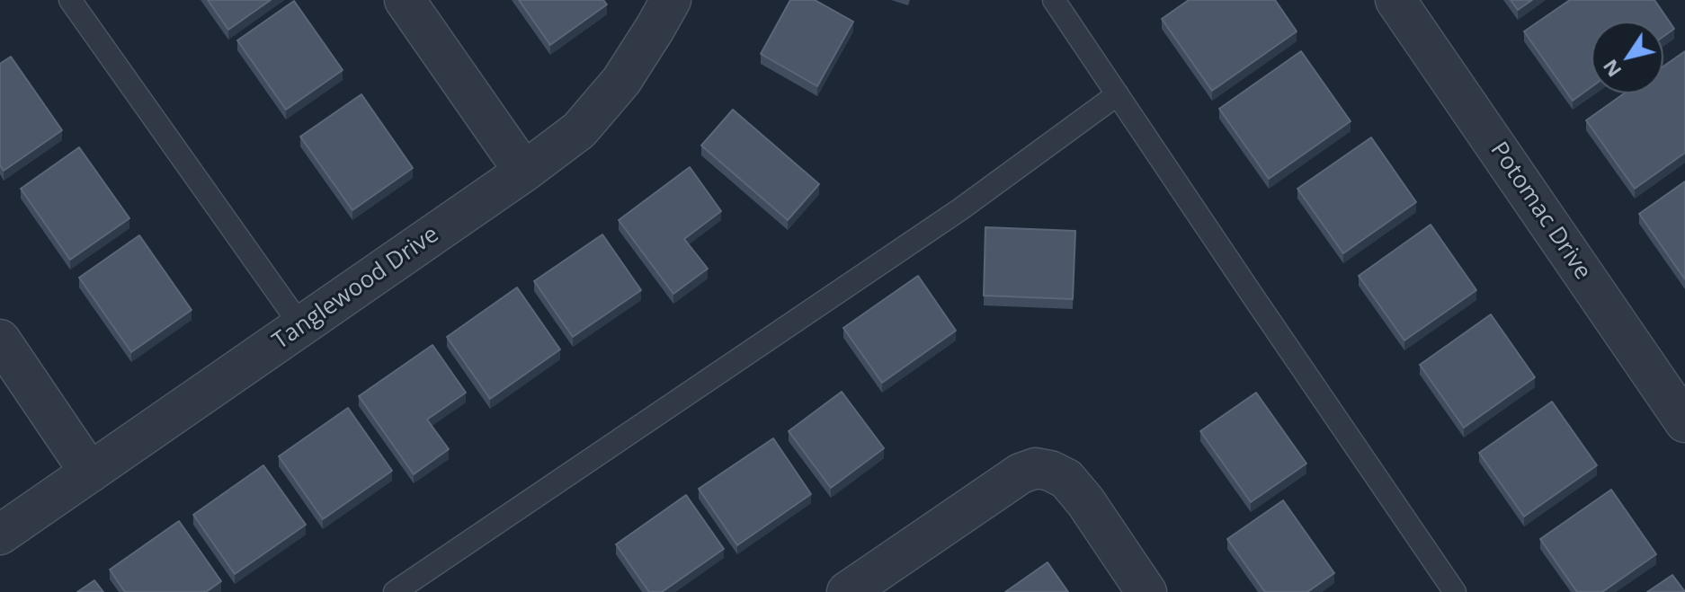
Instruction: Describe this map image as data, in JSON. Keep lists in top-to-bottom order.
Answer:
{
  "streets": {
    "street": ["Potomac Drive", "Tanglewood Drive"]
  },
  "north": "bottom left"
}
